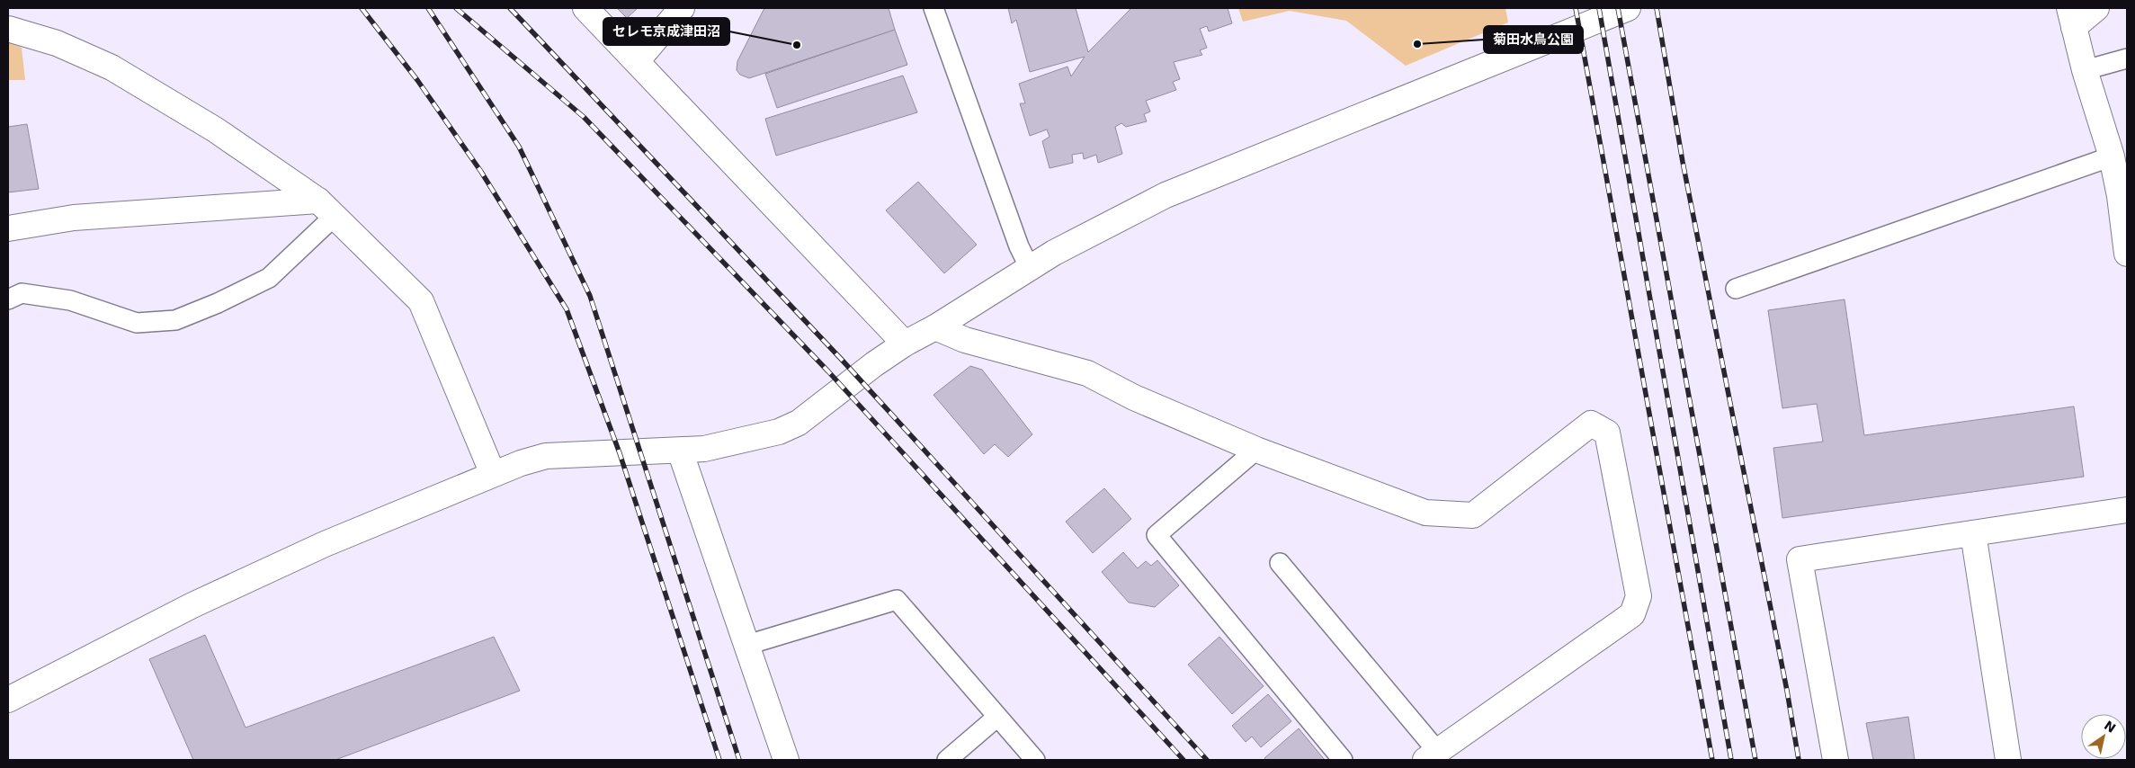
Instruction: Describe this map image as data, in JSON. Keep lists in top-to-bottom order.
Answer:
{
  "places": ["菊田水鳥公園", "セレモ京成津田沼"],
  "north": "top right"
}
